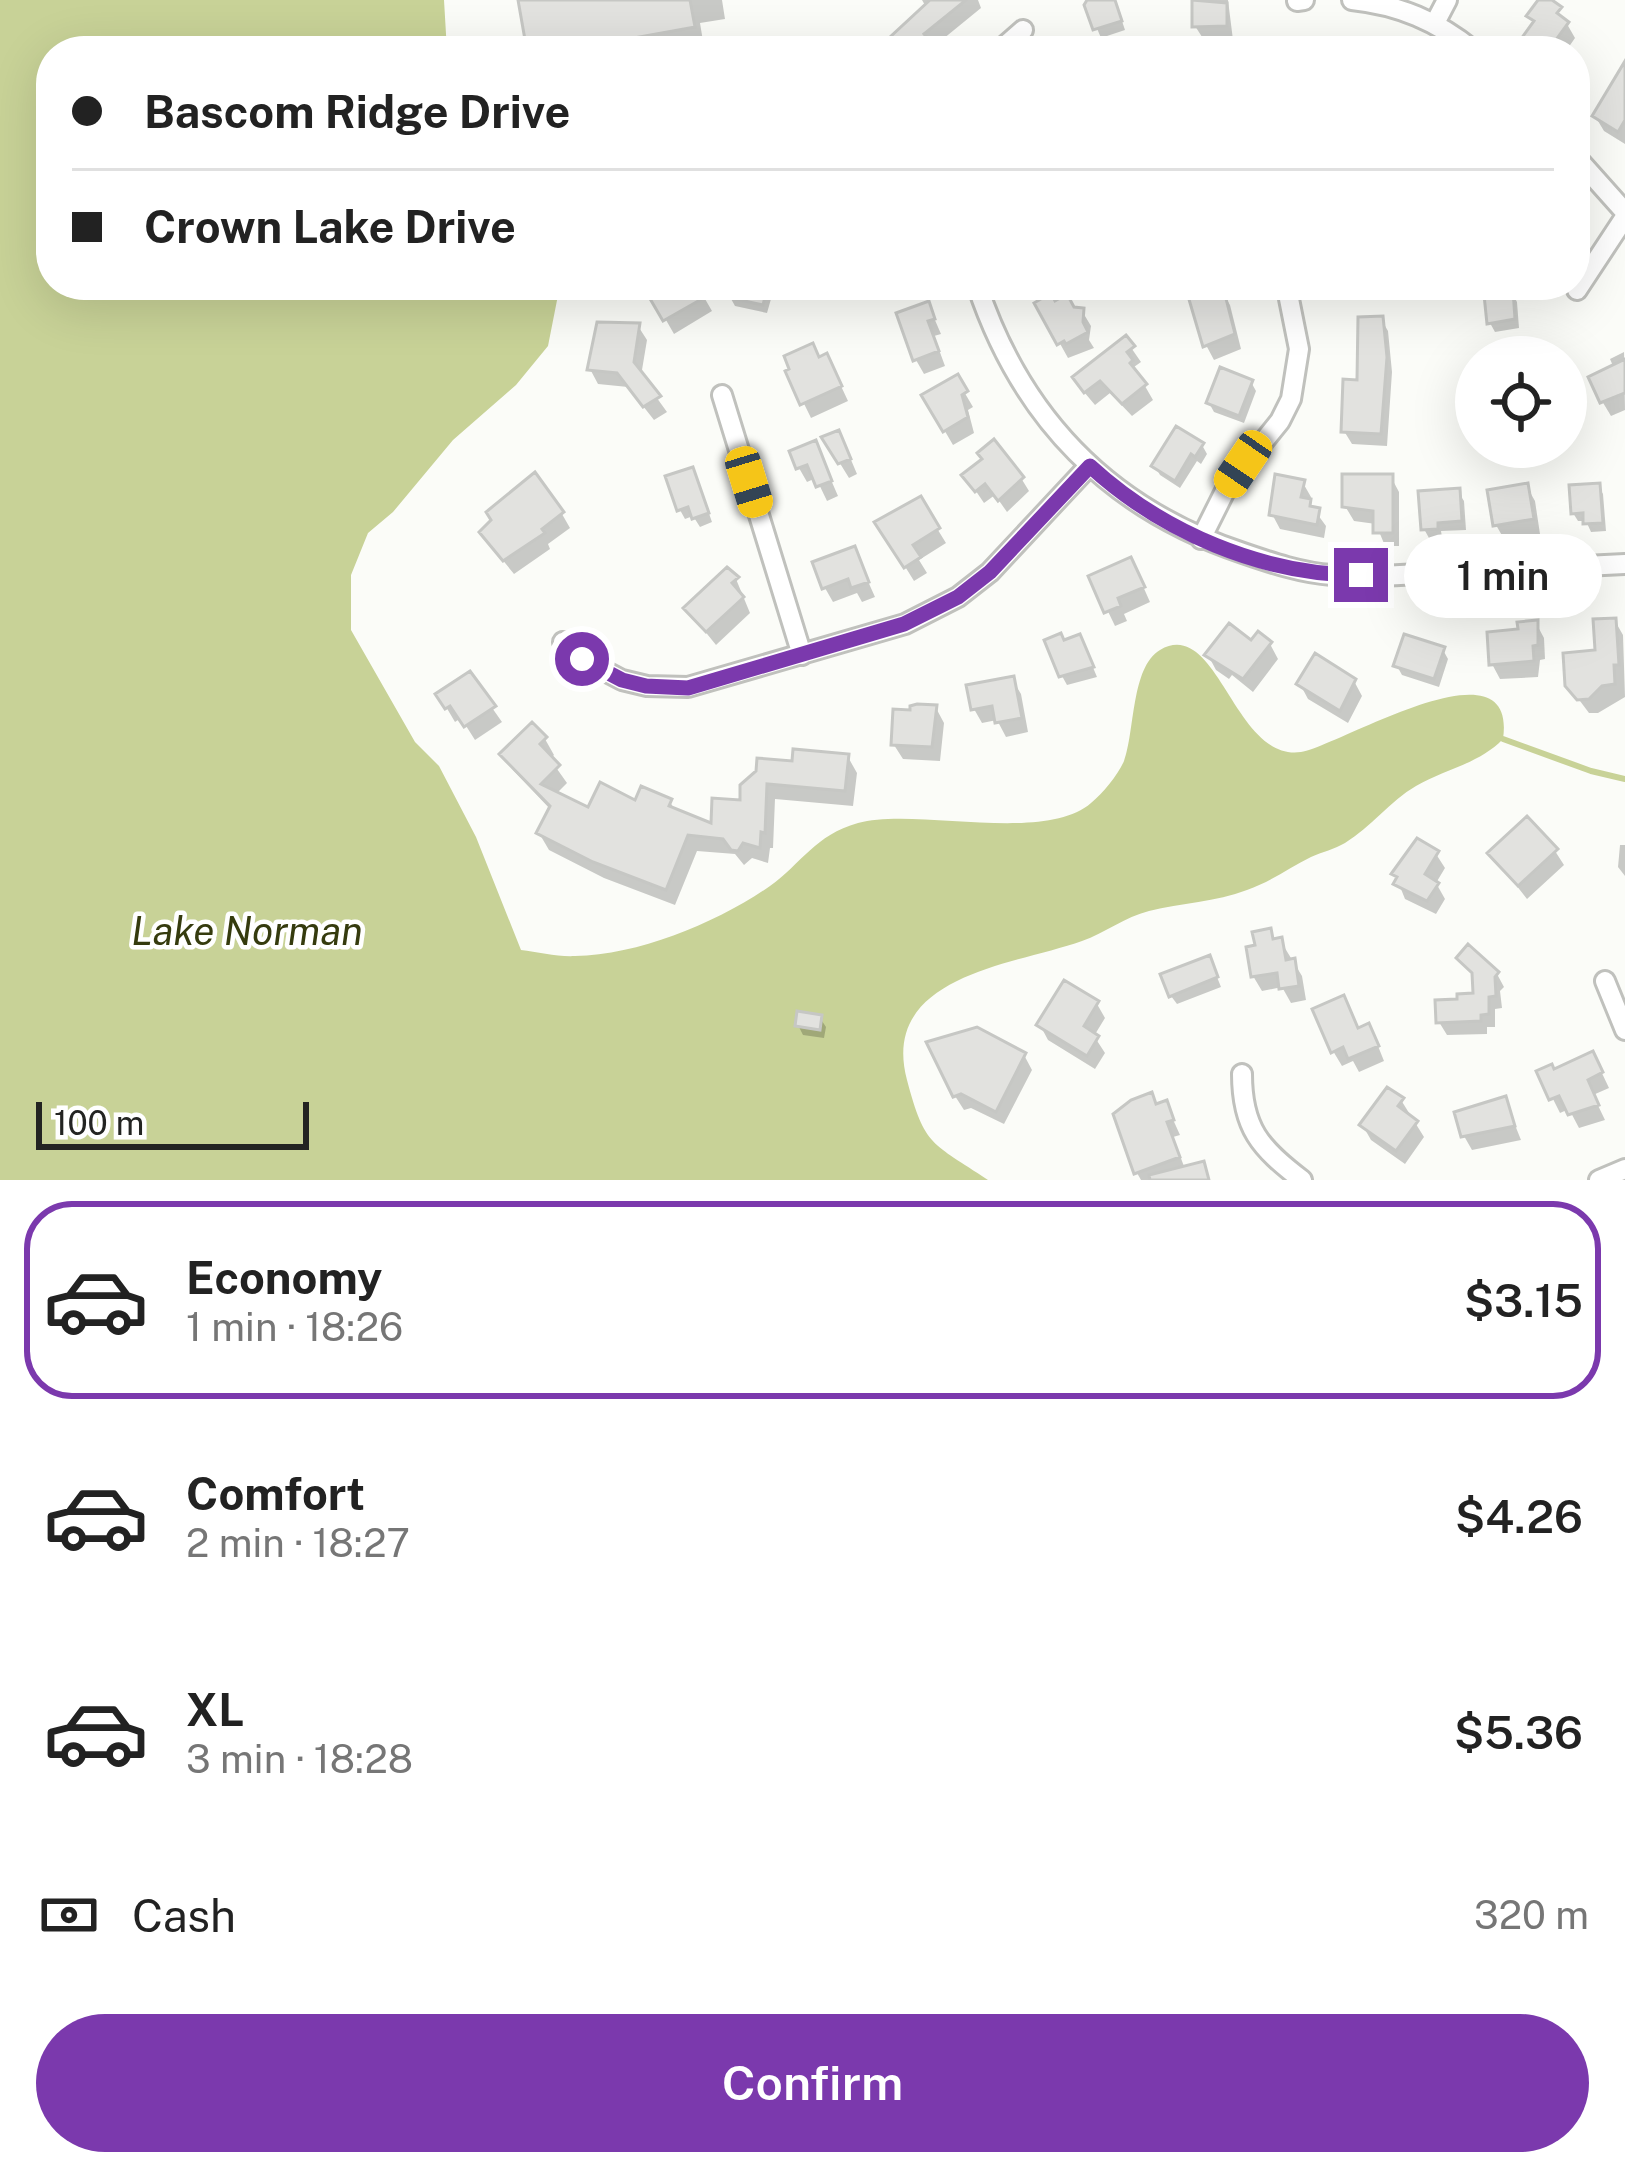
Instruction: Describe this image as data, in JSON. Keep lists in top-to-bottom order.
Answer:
{
  "water": ["Lake Norman"],
  "scale_bar": "100 m",
  "page": {
    "banner": ["Bascom Ridge Drive", "Crown Lake Drive"],
    "bubble": "1 min",
    "scale": "100 m",
    "list": [
      {
        "name": "Economy",
        "note": "1 min · 18:26",
        "value": "$3.15"
      },
      {
        "name": "Comfort",
        "note": "2 min · 18:27",
        "value": "$4.26"
      },
      {
        "name": "XL",
        "note": "3 min · 18:28",
        "value": "$5.36"
      }
    ],
    "pay": ["Cash", "320 m"],
    "buttons": "Confirm"
  }
}
